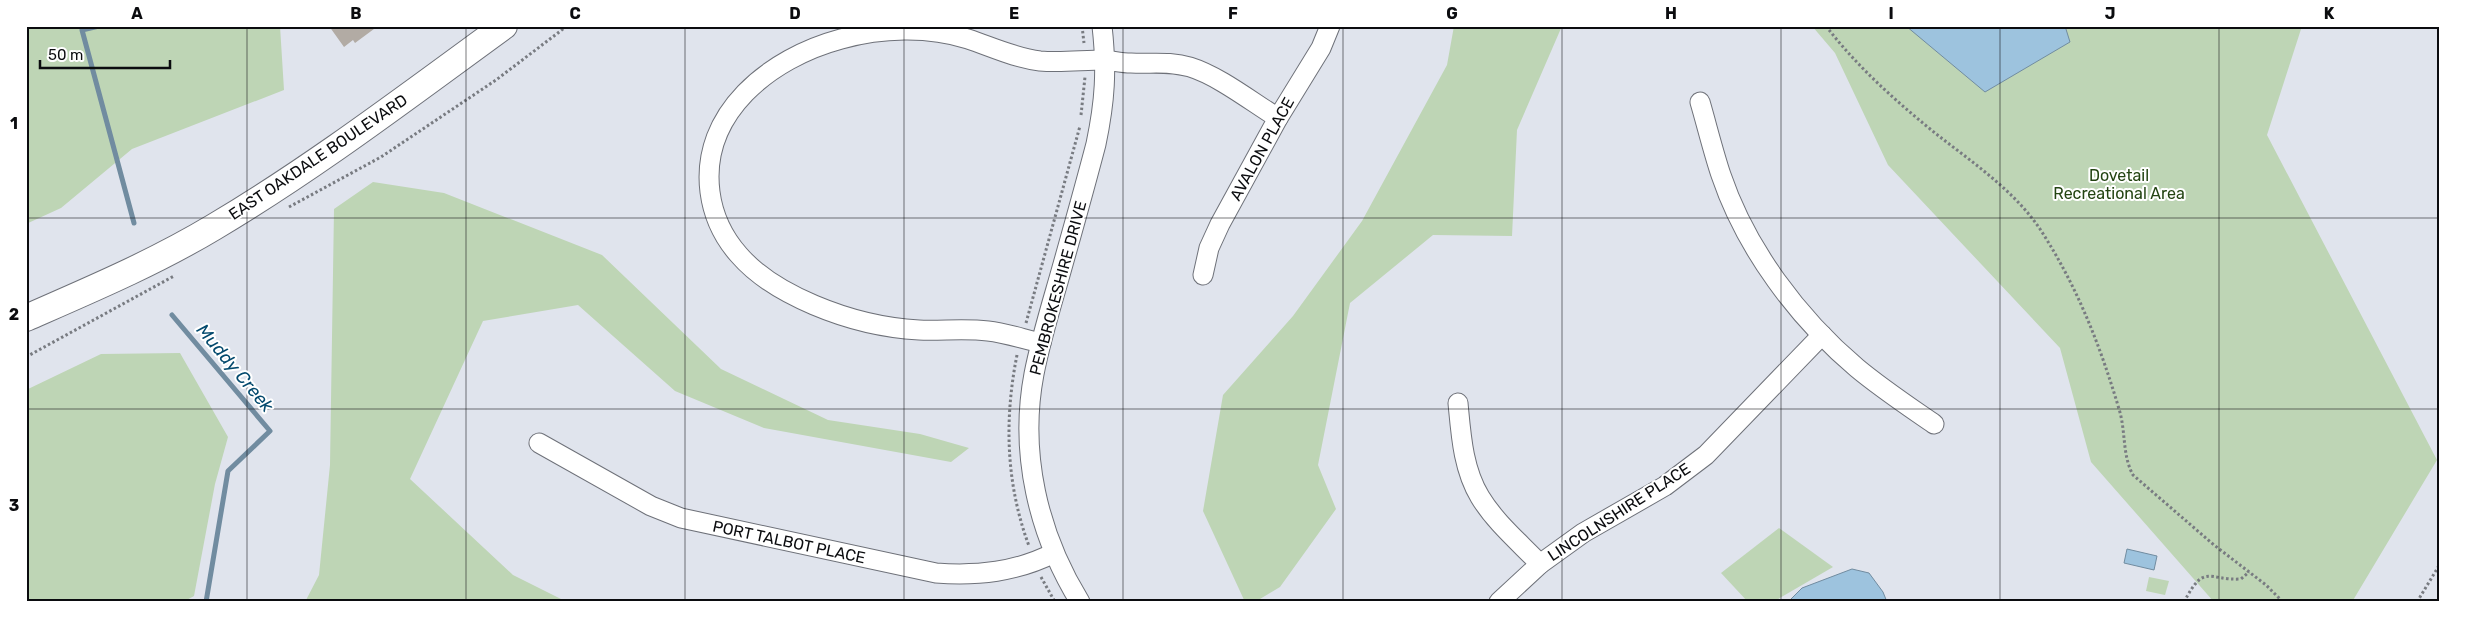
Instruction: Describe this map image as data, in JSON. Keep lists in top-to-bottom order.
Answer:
{
  "streets": {
    "main road": ["EAST OAKDALE BOULEVARD"],
    "street": [
      "AVALON PLACE",
      "PEMBROKESHIRE DRIVE",
      "LINCOLNSHIRE PLACE",
      "PORT TALBOT PLACE"
    ]
  },
  "crossings": [
    ["PEMBROKESHIRE DRIVE", "PORT TALBOT PLACE"]
  ],
  "water": ["Muddy Creek"],
  "parks": ["Dovetail Recreational Area"],
  "scale_bar": "50 m",
  "grid": {
    "columns": [
      "A",
      "B",
      "C",
      "D",
      "E",
      "F",
      "G",
      "H",
      "I",
      "J",
      "K"
    ],
    "rows": ["1", "2", "3"]
  }
}
